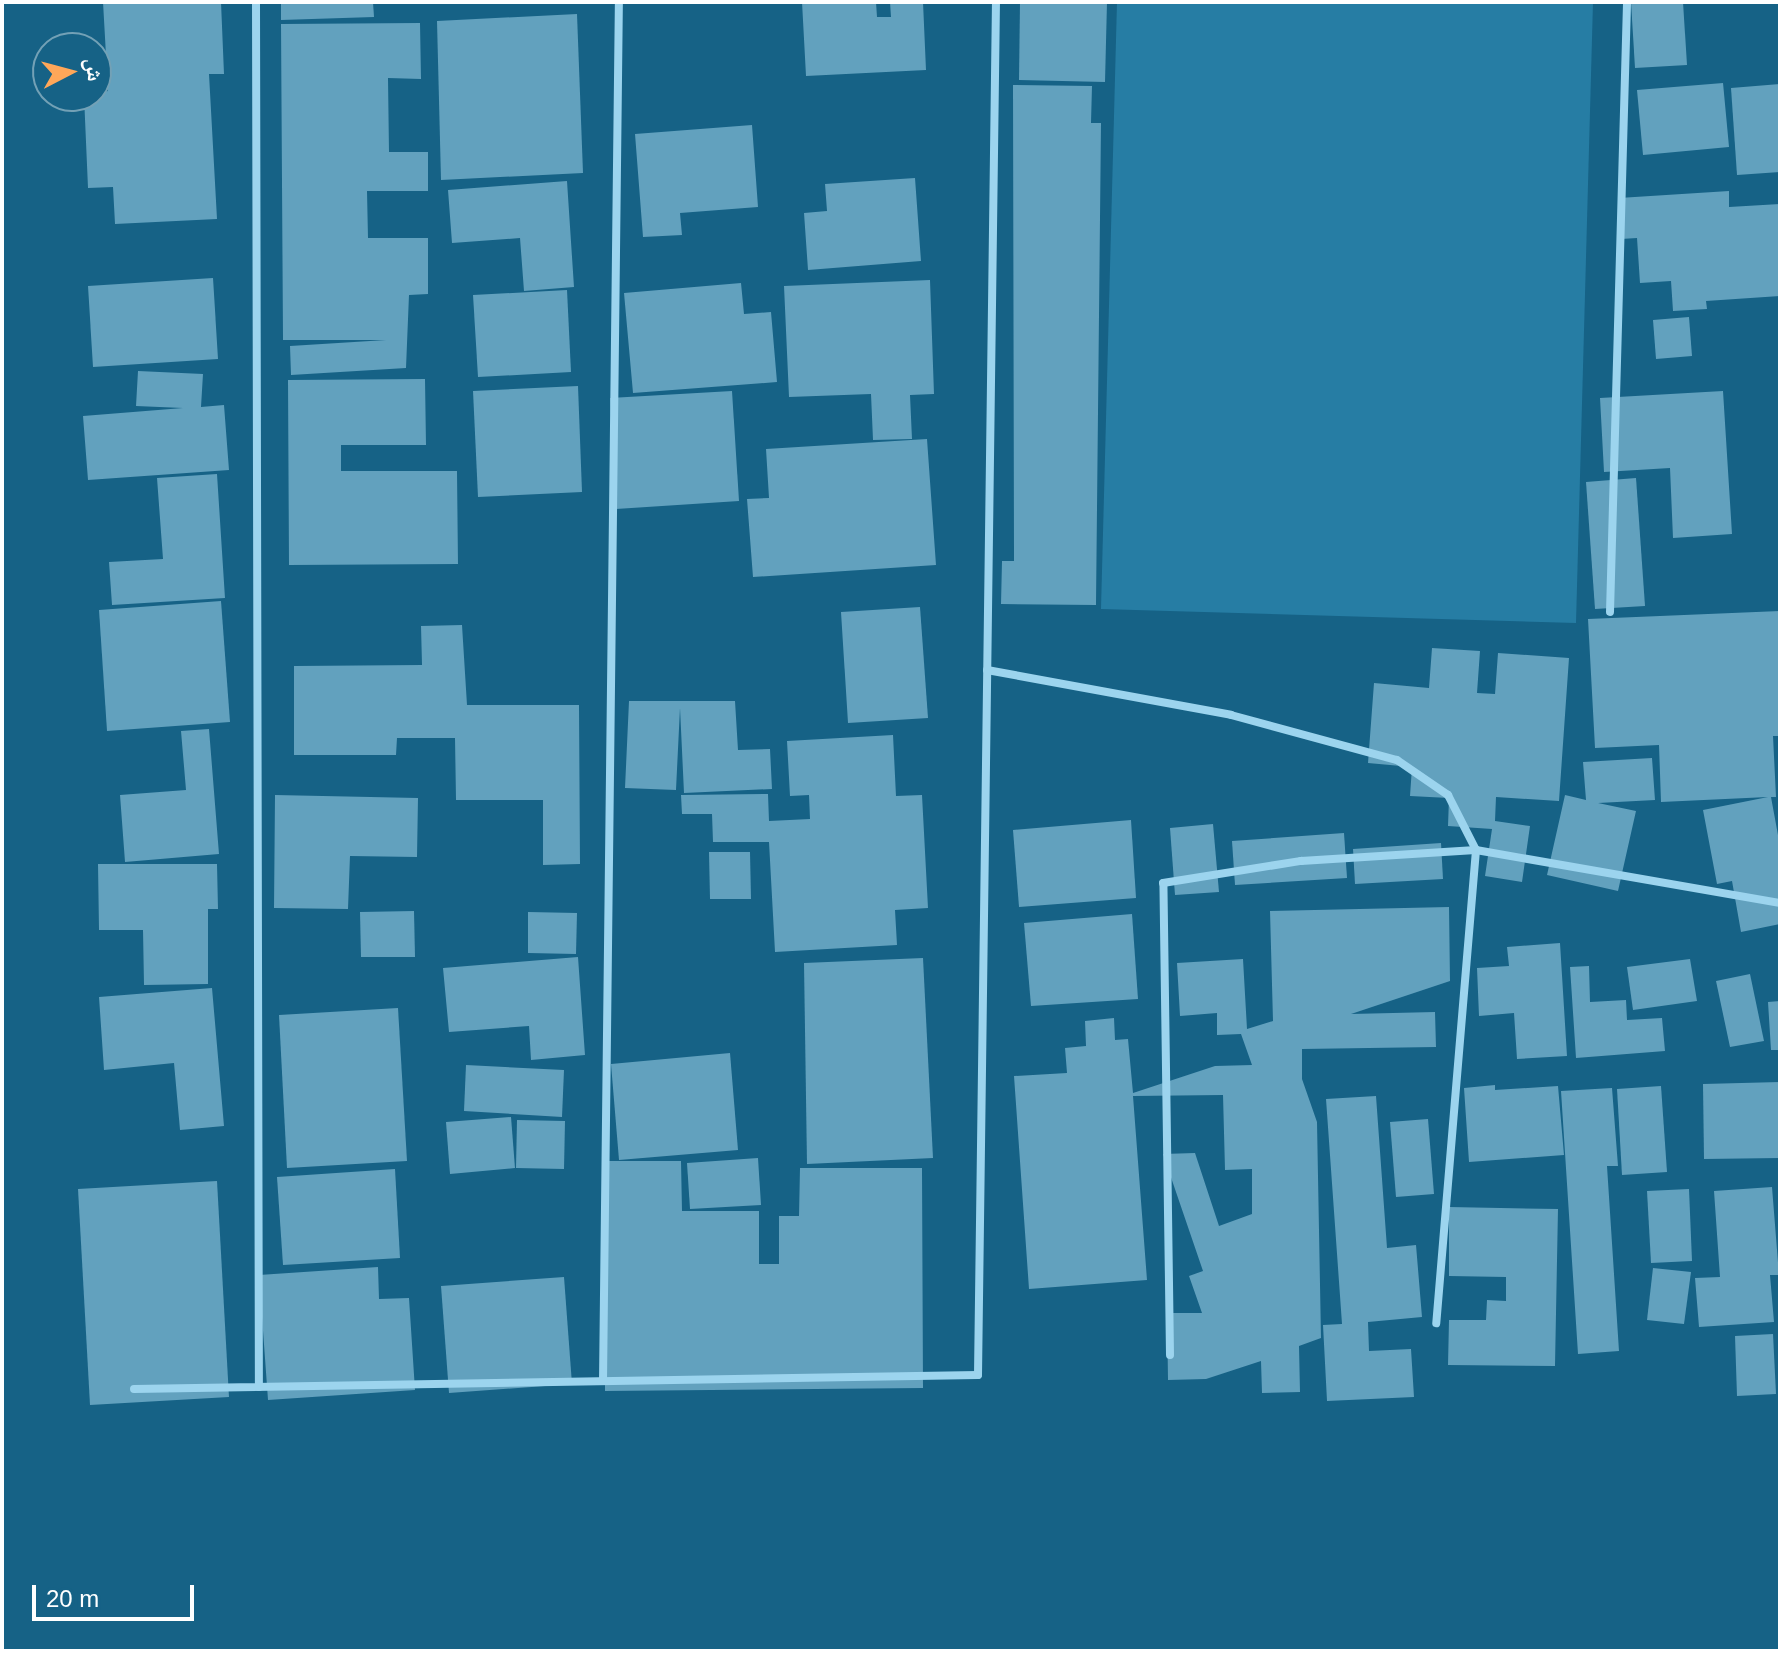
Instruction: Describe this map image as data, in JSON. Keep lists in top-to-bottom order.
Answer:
{
  "scale_bar": "20 m",
  "north": "right"
}
